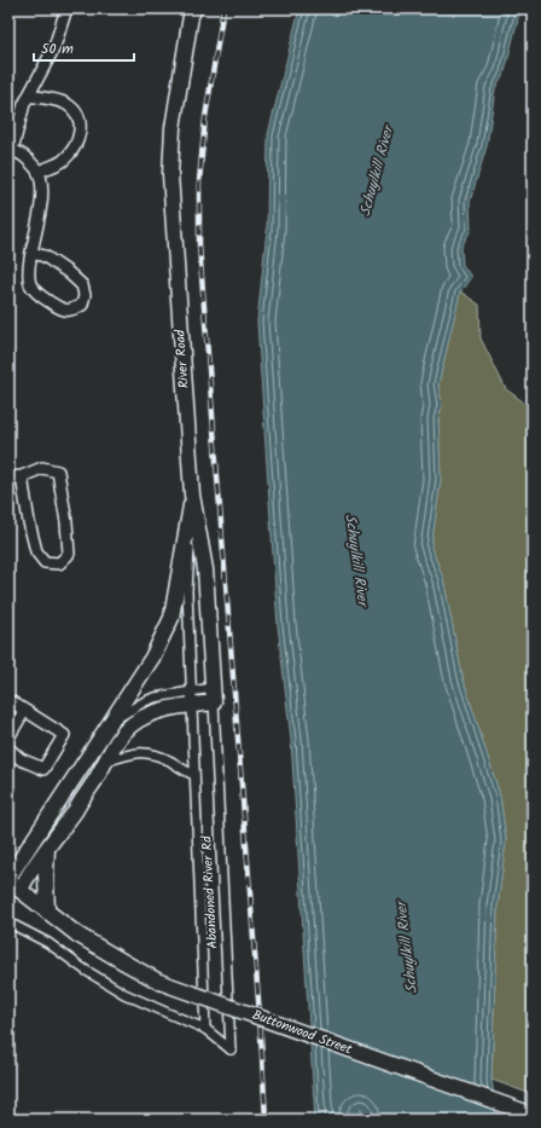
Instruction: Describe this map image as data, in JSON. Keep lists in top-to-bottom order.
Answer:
{
  "streets": {
    "street": ["River Road", "Abandoned River Rd", "Buttonwood Street"]
  },
  "crossings": [
    ["River Road", "Abandoned River Rd"]
  ],
  "water": ["Schuylkill River"],
  "scale_bar": "50 m"
}
